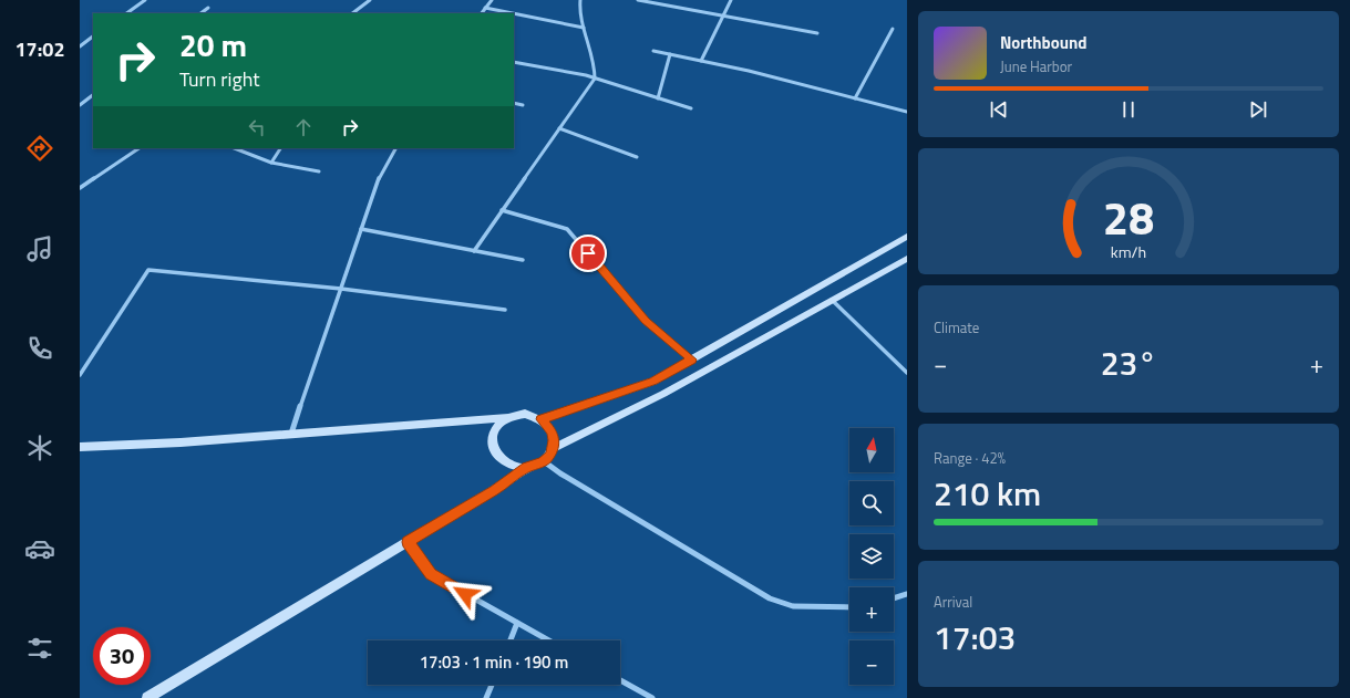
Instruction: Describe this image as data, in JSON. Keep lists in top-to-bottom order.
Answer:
{
  "north": "top",
  "page": {
    "tabs": "17:02",
    "turn": ["20 m", "Turn right"],
    "song": ["Northbound", "June Harbor"],
    "tile": [
      "Climate",
      ["Range · 42%", "210 km"],
      ["Arrival", "17:03"]
    ],
    "heat": ["−", "23°", "+"],
    "map_buttons": ["+", "−"],
    "limit": "30",
    "trip": "17:03 · 1 min · 190 m",
    "gauge": ["28", "km/h"]
  }
}
